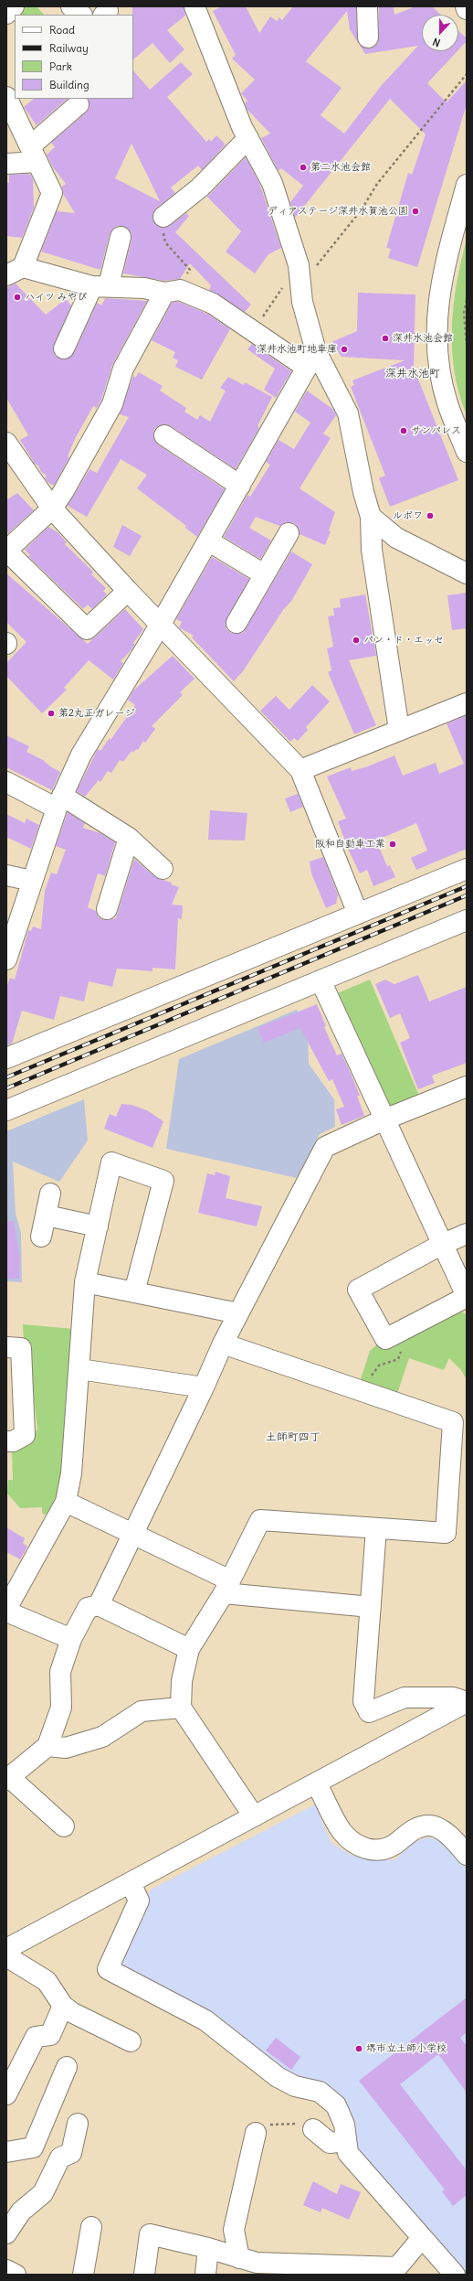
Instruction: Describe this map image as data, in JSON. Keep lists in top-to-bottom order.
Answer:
{
  "districts": ["深井水池町", "土師町四丁"],
  "places": [
    "第二水池会館",
    "ディアステージ深井水賀池公園",
    "ハイツ みやび",
    "深井水池会館",
    "深井水池町地車庫",
    "サンパレス",
    "ルボワ",
    "パン・ド・エッセ",
    "第2丸正ガレージ",
    "阪和自動車工業",
    "堺市立土師小学校"
  ],
  "legend": [
    "Road",
    "Railway",
    "Park",
    "Building"
  ],
  "north": "bottom"
}
